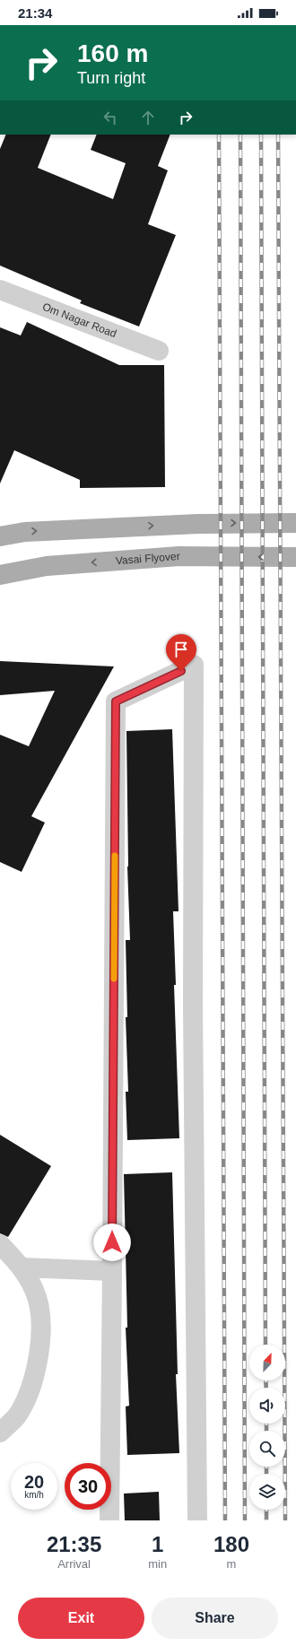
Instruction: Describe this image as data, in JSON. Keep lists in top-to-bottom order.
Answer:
{
  "streets": {
    "main road": ["Vasai Flyover"],
    "street": ["Om Nagar Road"]
  },
  "north": "top right",
  "page": {
    "status": "21:34",
    "turn": ["160 m", "Turn right"],
    "speed": "20 km/h",
    "limit": "30",
    "eta": [
      "21:35",
      "Arrival",
      "1",
      "min",
      "180",
      "m"
    ],
    "buttons": ["Exit", "Share"]
  }
}
